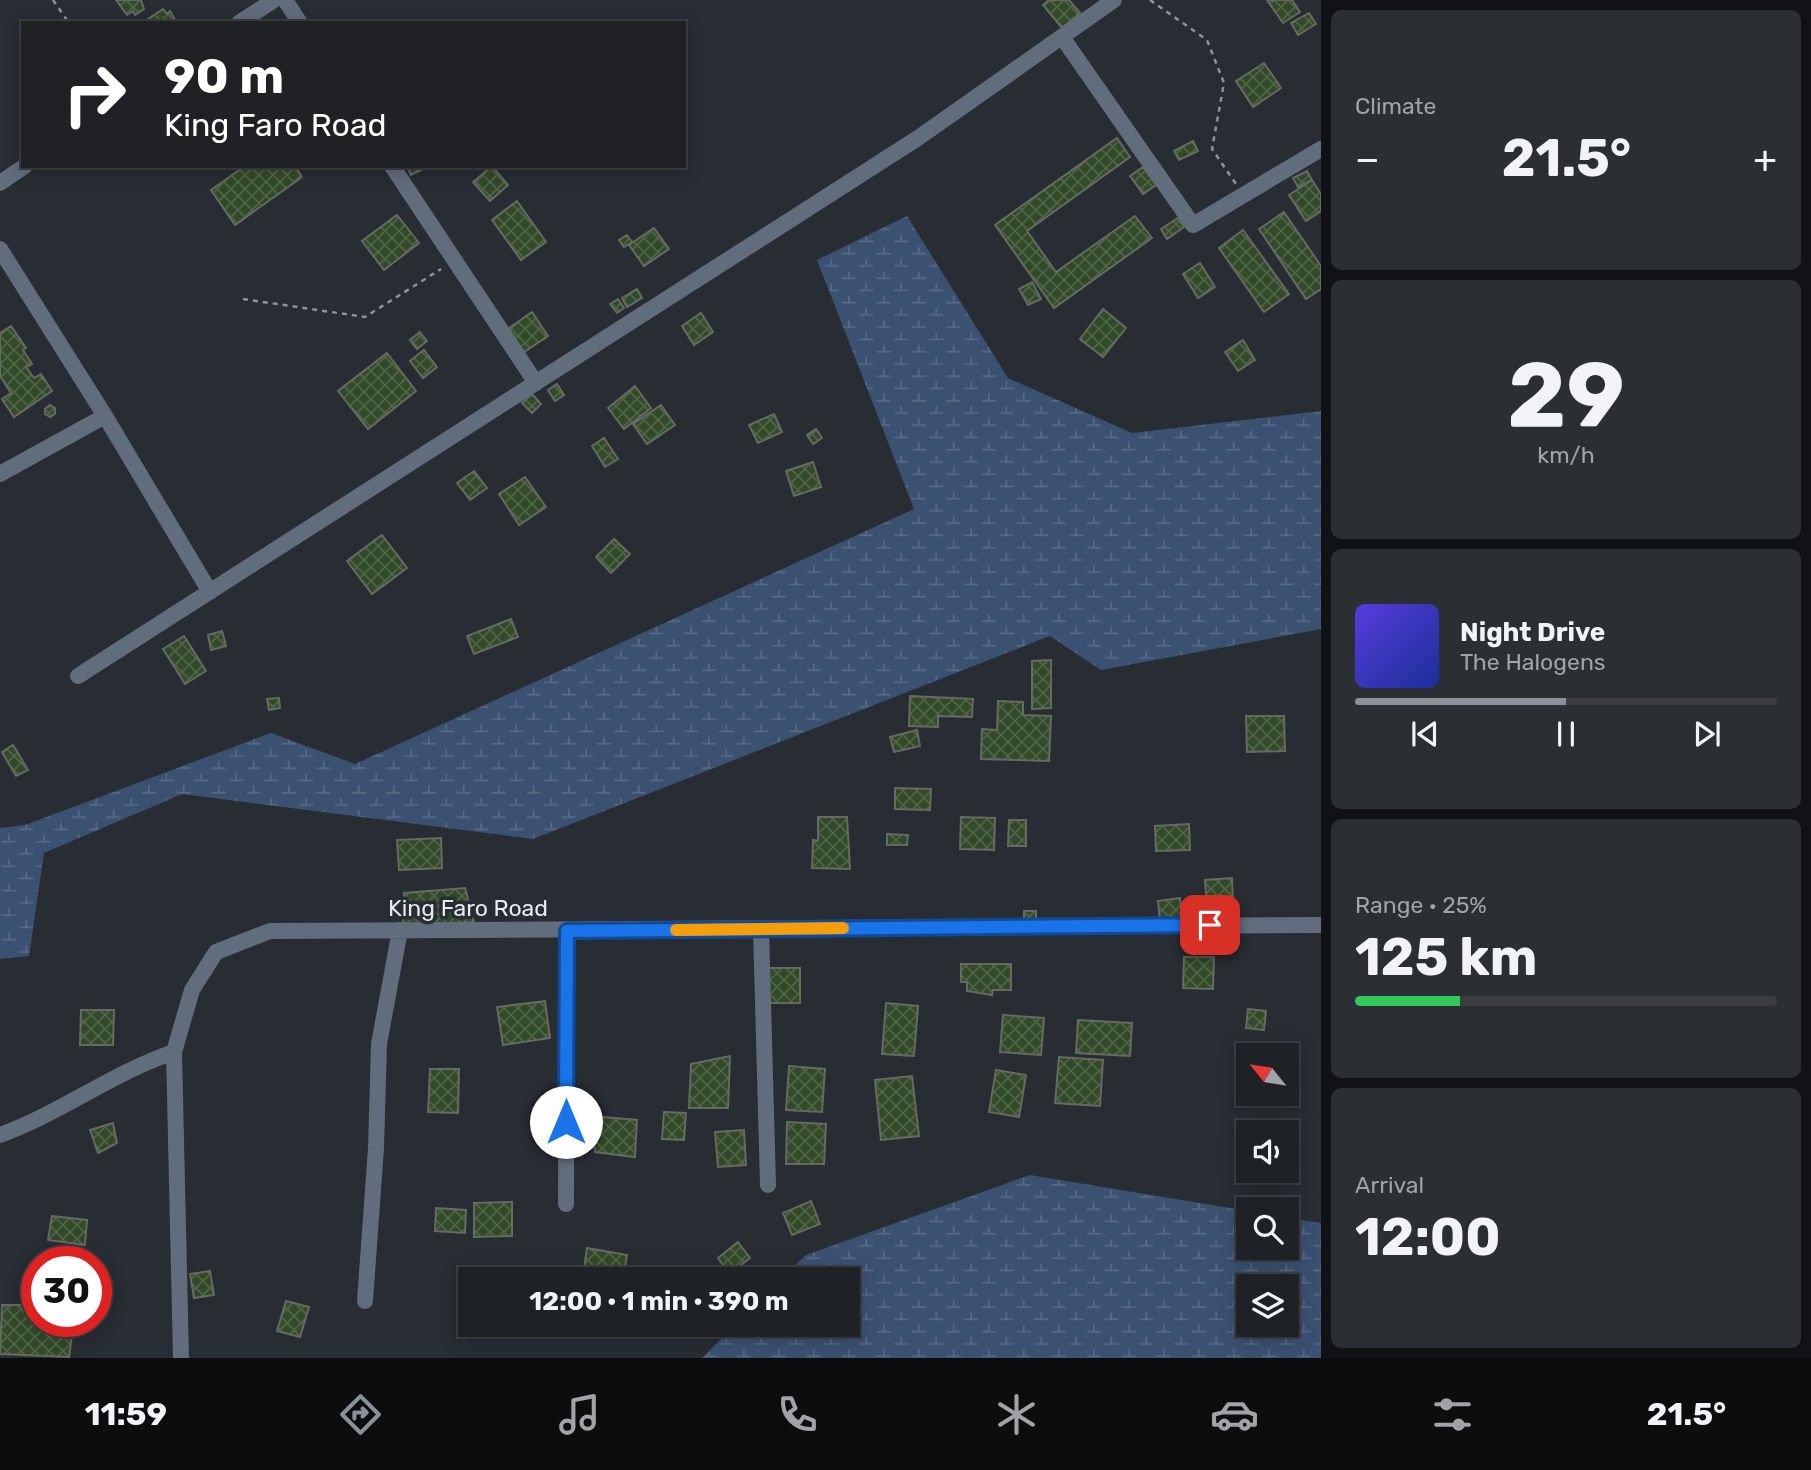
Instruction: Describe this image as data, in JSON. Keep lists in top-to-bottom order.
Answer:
{
  "streets": {
    "street": ["King Faro Road"]
  },
  "north": "top left",
  "page": {
    "tile": [
      "Climate",
      ["29", "km/h"],
      ["Range · 25%", "125 km"],
      ["Arrival", "12:00"]
    ],
    "turn": ["90 m", "King Faro Road"],
    "heat": ["−", "21.5°", "+"],
    "song": ["Night Drive", "The Halogens"],
    "limit": "30",
    "trip": "12:00 · 1 min · 390 m",
    "tabs": ["11:59", "21.5°"]
  }
}
